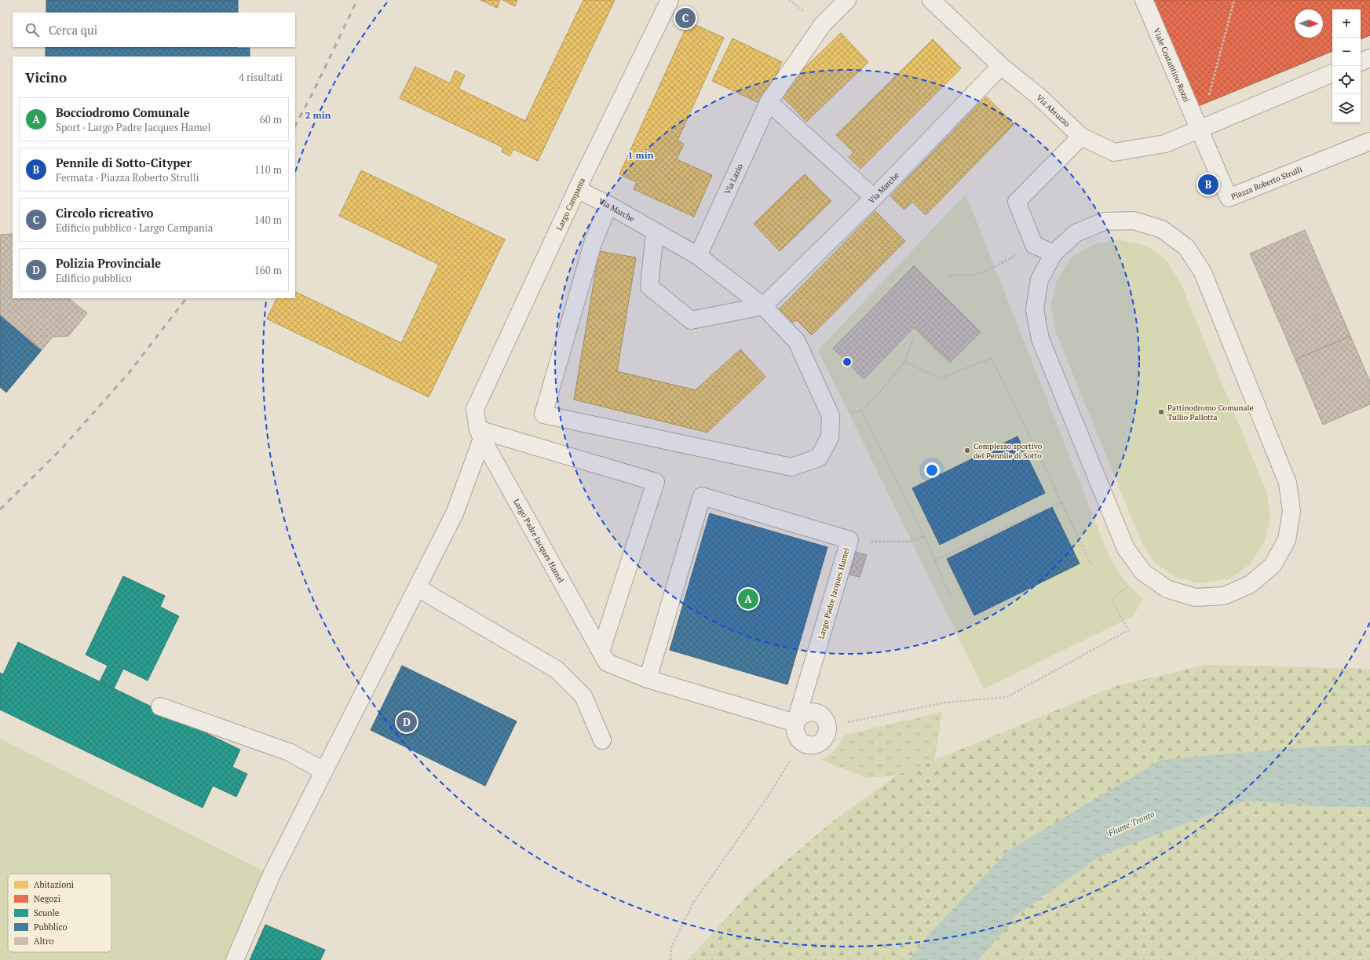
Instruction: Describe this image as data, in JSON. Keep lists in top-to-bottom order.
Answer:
{
  "streets": {
    "street": [
      "Viale Costantino Rozzi",
      "Via Abruzzo",
      "Via Lazio",
      "Piazza Roberto Strulli",
      "Via Marche",
      "Largo Campania",
      "Largo Padre Jacques Hamel"
    ]
  },
  "crossings": [
    ["Viale Costantino Rozzi", "Via Abruzzo"],
    ["Viale Costantino Rozzi", "Piazza Roberto Strulli"],
    ["Via Abruzzo", "Piazza Roberto Strulli"],
    ["Via Abruzzo", "Via Marche"],
    ["Via Lazio", "Via Marche"],
    ["Via Marche", "Largo Campania"],
    ["Largo Campania", "Largo Padre Jacques Hamel"]
  ],
  "water": ["Fiume Tronto"],
  "places": ["Pattinodromo Comunale Tullio Pallotta", "Complesso sportivo del Pennile di Sotto"],
  "legend": [
    "Abitazioni",
    "Negozi",
    "Scuole",
    "Pubblico",
    "Altro"
  ],
  "north": "right",
  "page": {
    "pins": [
      "C",
      "B",
      "A",
      "D"
    ],
    "map_buttons": ["+", "−"],
    "search": "Cerca qui",
    "heading": ["Vicino", "4 risultati"],
    "list": [
      {
        "mark": "A",
        "name": "Bocciodromo Comunale",
        "note": "Sport · Largo Padre Jacques Hamel",
        "value": "60 m"
      },
      {
        "mark": "B",
        "name": "Pennile di Sotto-Cityper",
        "note": "Fermata · Piazza Roberto Strulli",
        "value": "110 m"
      },
      {
        "mark": "C",
        "name": "Circolo ricreativo",
        "note": "Edificio pubblico · Largo Campania",
        "value": "140 m"
      },
      {
        "mark": "D",
        "name": "Polizia Provinciale",
        "note": "Edificio pubblico",
        "value": "160 m"
      }
    ]
  },
  "rings": ["2 min", "1 min"]
}
